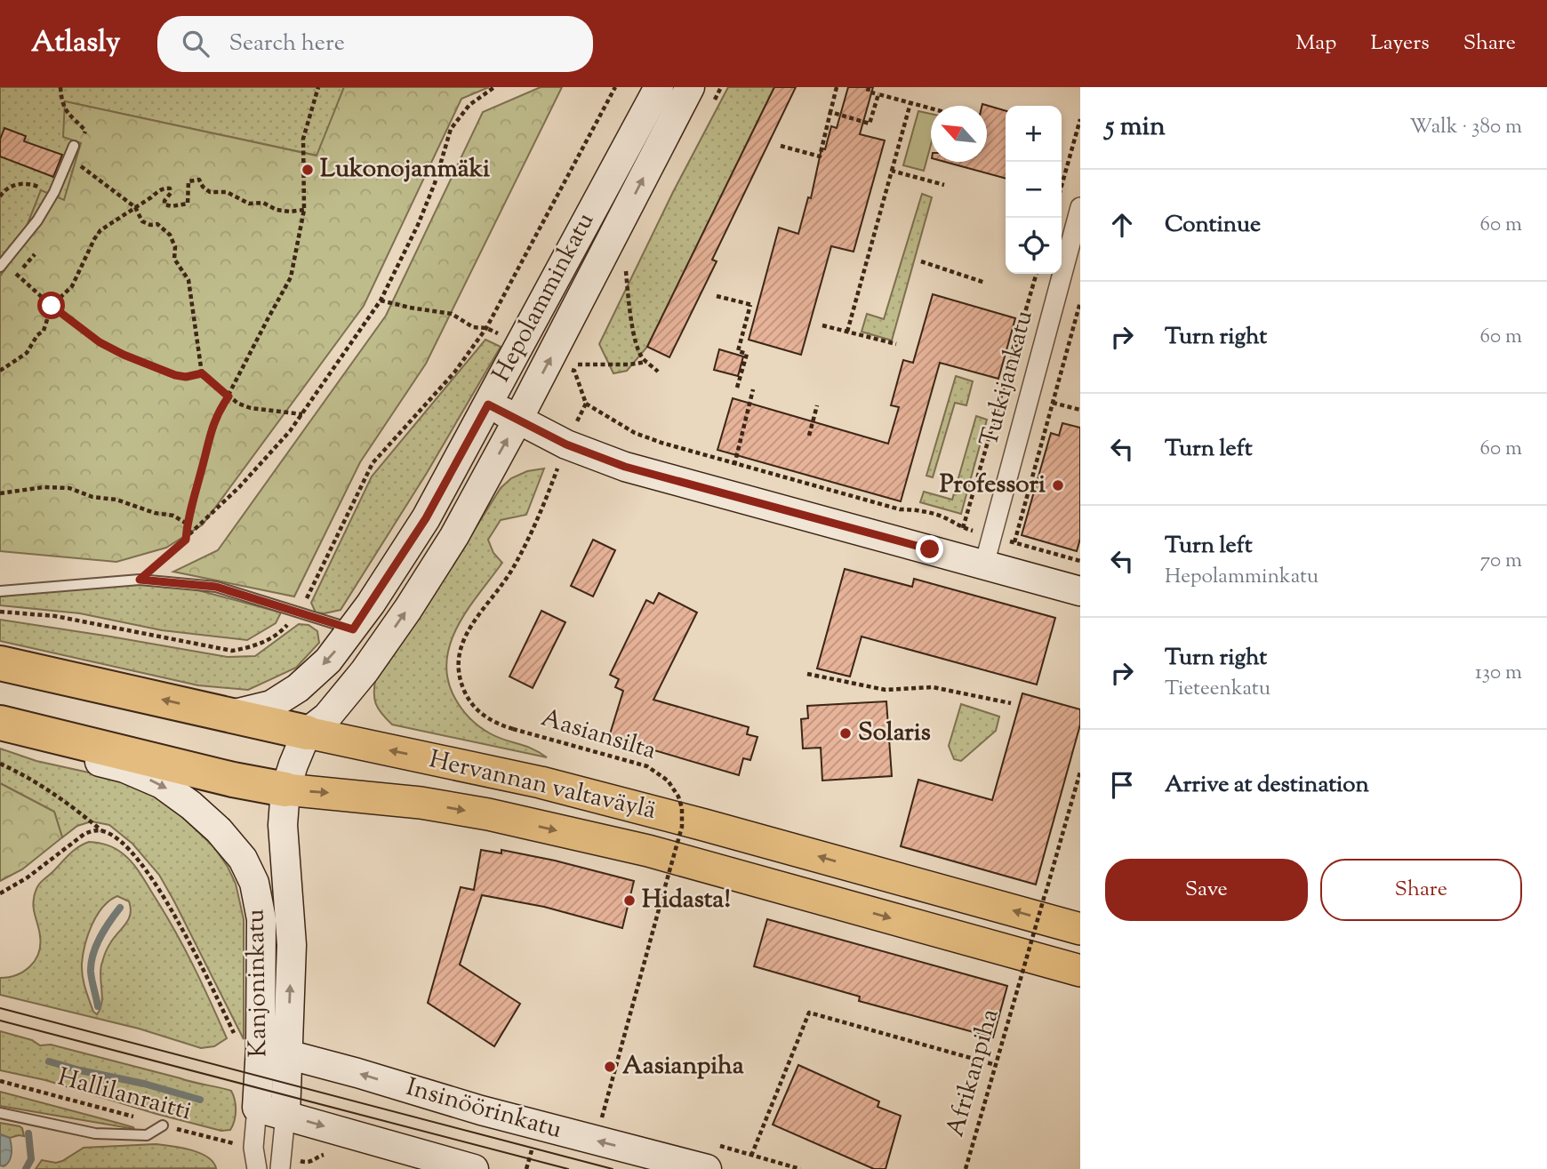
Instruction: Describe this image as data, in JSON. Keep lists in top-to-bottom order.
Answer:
{
  "streets": {
    "highway": ["Hervannan valtaväylä"],
    "main road": ["Hepolamminkatu", "Kanjoninkatu", "Insinöörinkatu"],
    "street": ["Tutkijankatu"],
    "path": ["Aasiansilta", "Afrikanpiha", "Hallilanraitti"]
  },
  "crossings": [
    ["Hepolamminkatu", "Hervannan valtaväylä"],
    ["Hepolamminkatu", "Kanjoninkatu"],
    ["Hervannan valtaväylä", "Kanjoninkatu"],
    ["Kanjoninkatu", "Hallilanraitti"],
    ["Kanjoninkatu", "Insinöörinkatu"]
  ],
  "places": [
    "Lukonojanmäki",
    "Professori",
    "Solaris",
    "Hidasta!",
    "Aasianpiha"
  ],
  "north": "top left",
  "page": {
    "header": "Atlasly",
    "search": "Search here",
    "nav": ["Map", "Layers", "Share"],
    "heading": ["5 min", "Walk · 380 m"],
    "map_buttons": ["+", "−"],
    "list": [
      ["Continue", "60 m"],
      ["Turn right", "60 m"],
      ["Turn left", "60 m"],
      ["Turn left", "Hepolamminkatu", "70 m"],
      ["Turn right", "Tieteenkatu", "130 m"],
      "Arrive at destination"
    ],
    "buttons": ["Save", "Share"]
  }
}
